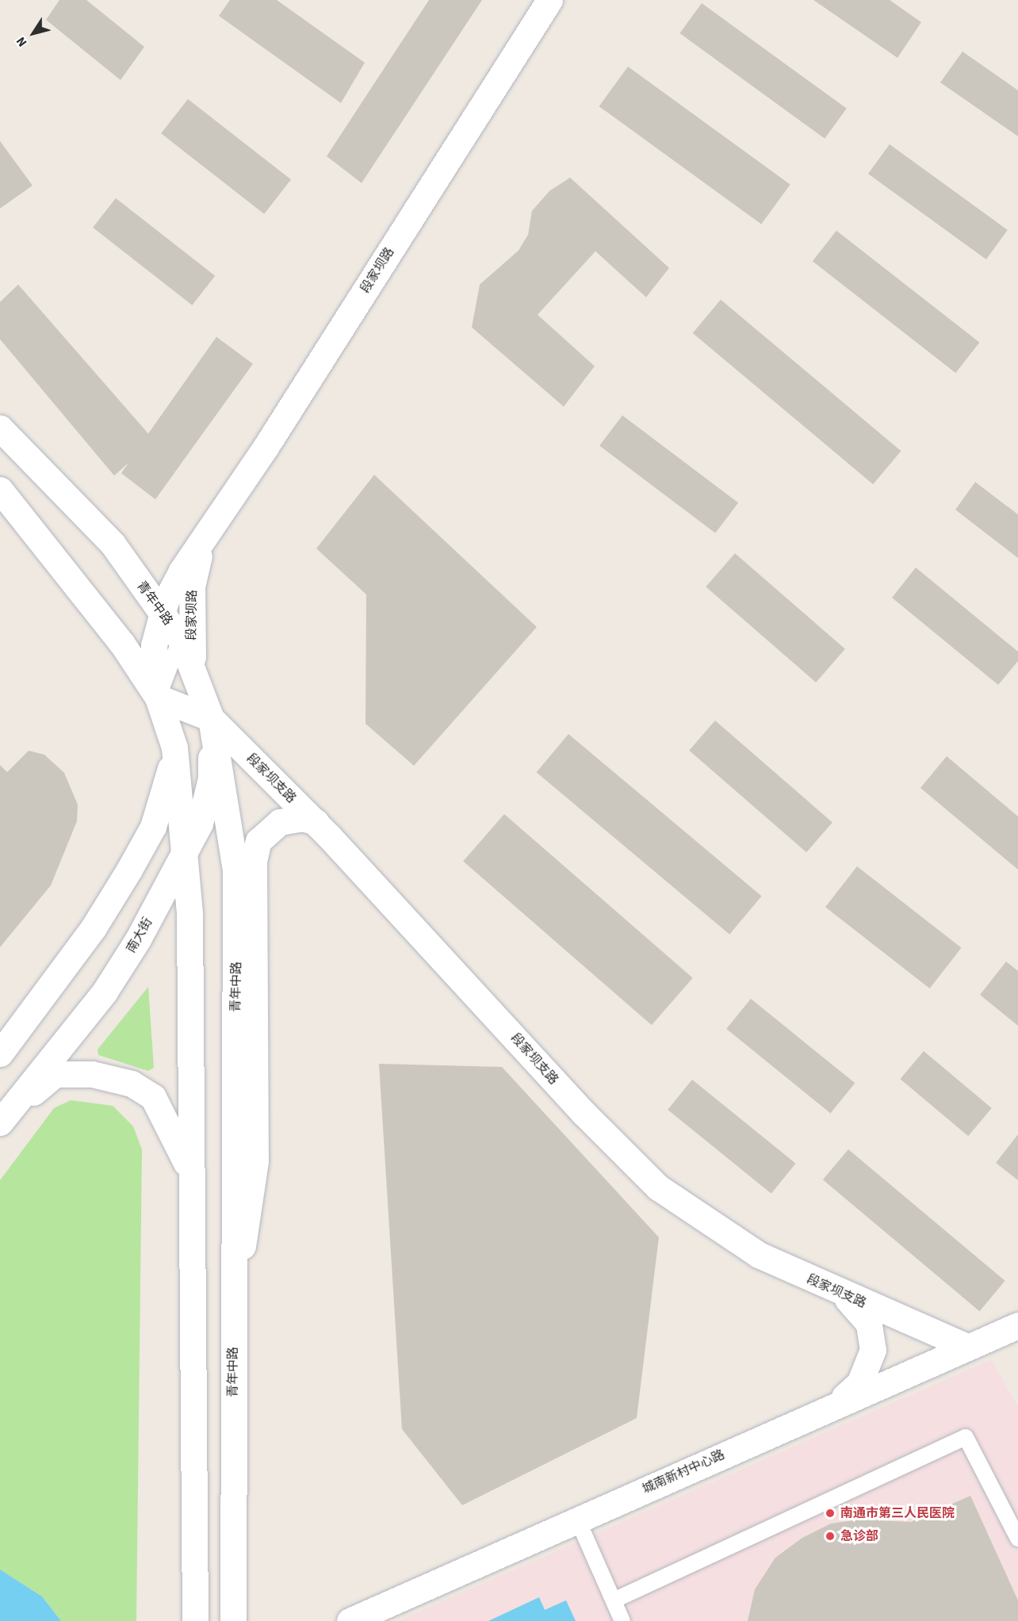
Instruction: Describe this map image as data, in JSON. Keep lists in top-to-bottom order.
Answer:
{
  "streets": {
    "main road": [
      "段家坝路",
      "青年中路",
      "段家坝支路",
      "南大街",
      "城南新村中心路"
    ]
  },
  "crossings": [
    ["段家坝路", "青年中路"],
    ["段家坝路", "段家坝支路"],
    ["青年中路", "段家坝支路"],
    ["青年中路", "南大街"],
    ["段家坝支路", "南大街"],
    ["段家坝支路", "城南新村中心路"]
  ],
  "places": ["南通市第三人民医院", "急诊部"],
  "north": "bottom left"
}
